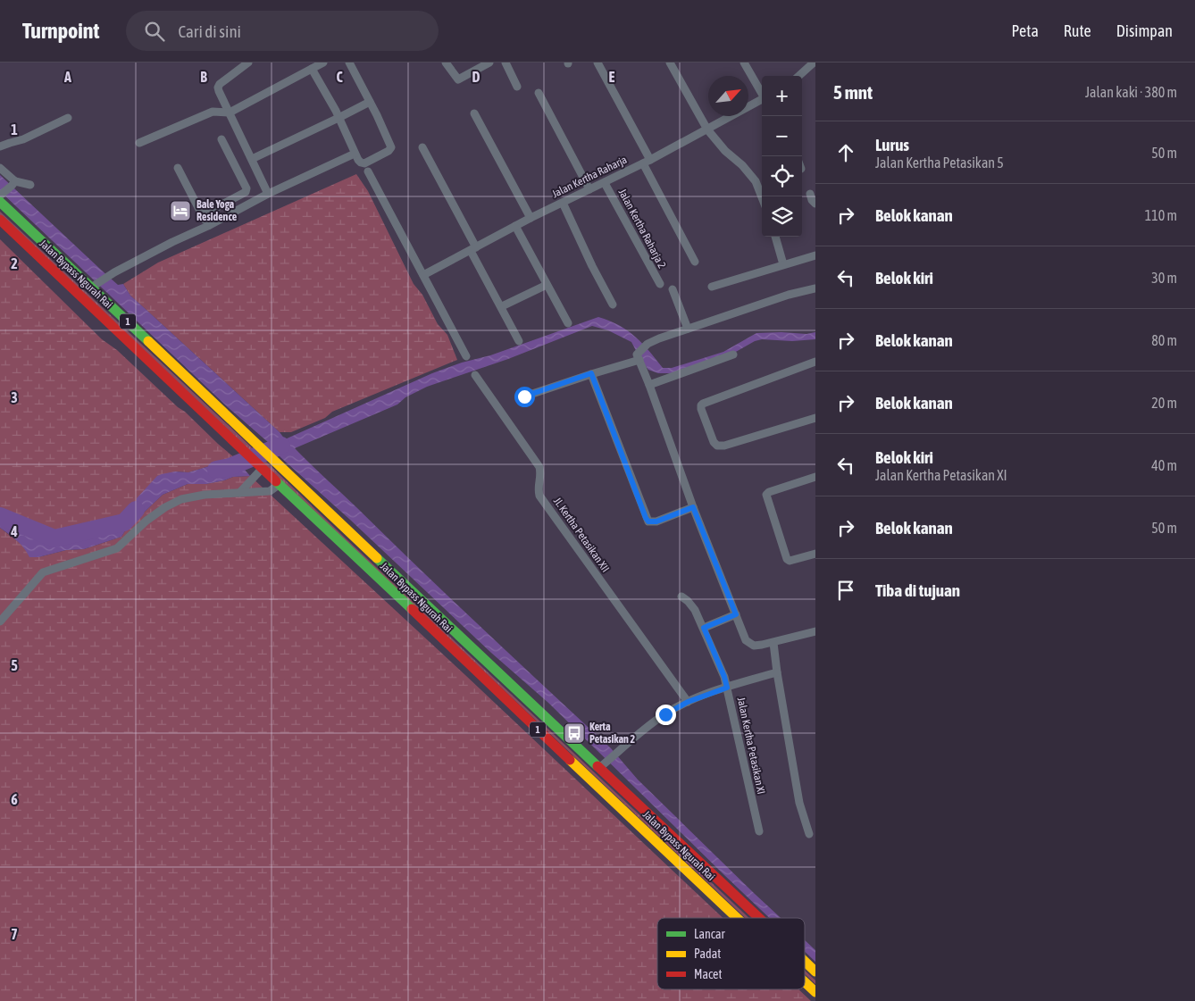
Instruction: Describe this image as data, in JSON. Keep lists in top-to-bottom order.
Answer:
{
  "streets": {
    "highway": ["Jalan Bypass Ngurah Rai", "1"],
    "street": [
      "Jalan Kertha Raharja",
      "Jalan Kertha Raharja 2",
      "Jl. Kertha Petasikan XII",
      "Jalan Kertha Petasikan XI"
    ]
  },
  "crossings": [
    ["Jalan Kertha Raharja", "Jalan Kertha Raharja 2"]
  ],
  "places": {
    "hotel": ["Bale Yoga Residence"],
    "bus stop": ["Kerta Petasikan 2"]
  },
  "legend": ["Lancar", "Padat", "Macet"],
  "north": "top right",
  "page": {
    "header": "Turnpoint",
    "search": "Cari di sini",
    "nav": ["Peta", "Rute", "Disimpan"],
    "heading": ["5 mnt", "Jalan kaki · 380 m"],
    "map_buttons": ["+", "−"],
    "list": [
      ["Lurus", "Jalan Kertha Petasikan 5", "50 m"],
      ["Belok kanan", "110 m"],
      ["Belok kiri", "30 m"],
      ["Belok kanan", "80 m"],
      ["Belok kanan", "20 m"],
      ["Belok kiri", "Jalan Kertha Petasikan XI", "40 m"],
      ["Belok kanan", "50 m"],
      "Tiba di tujuan"
    ]
  },
  "grid": {
    "columns": [
      "A",
      "B",
      "C",
      "D",
      "E"
    ],
    "rows": [
      "1",
      "2",
      "3",
      "4",
      "5",
      "6",
      "7"
    ]
  }
}
